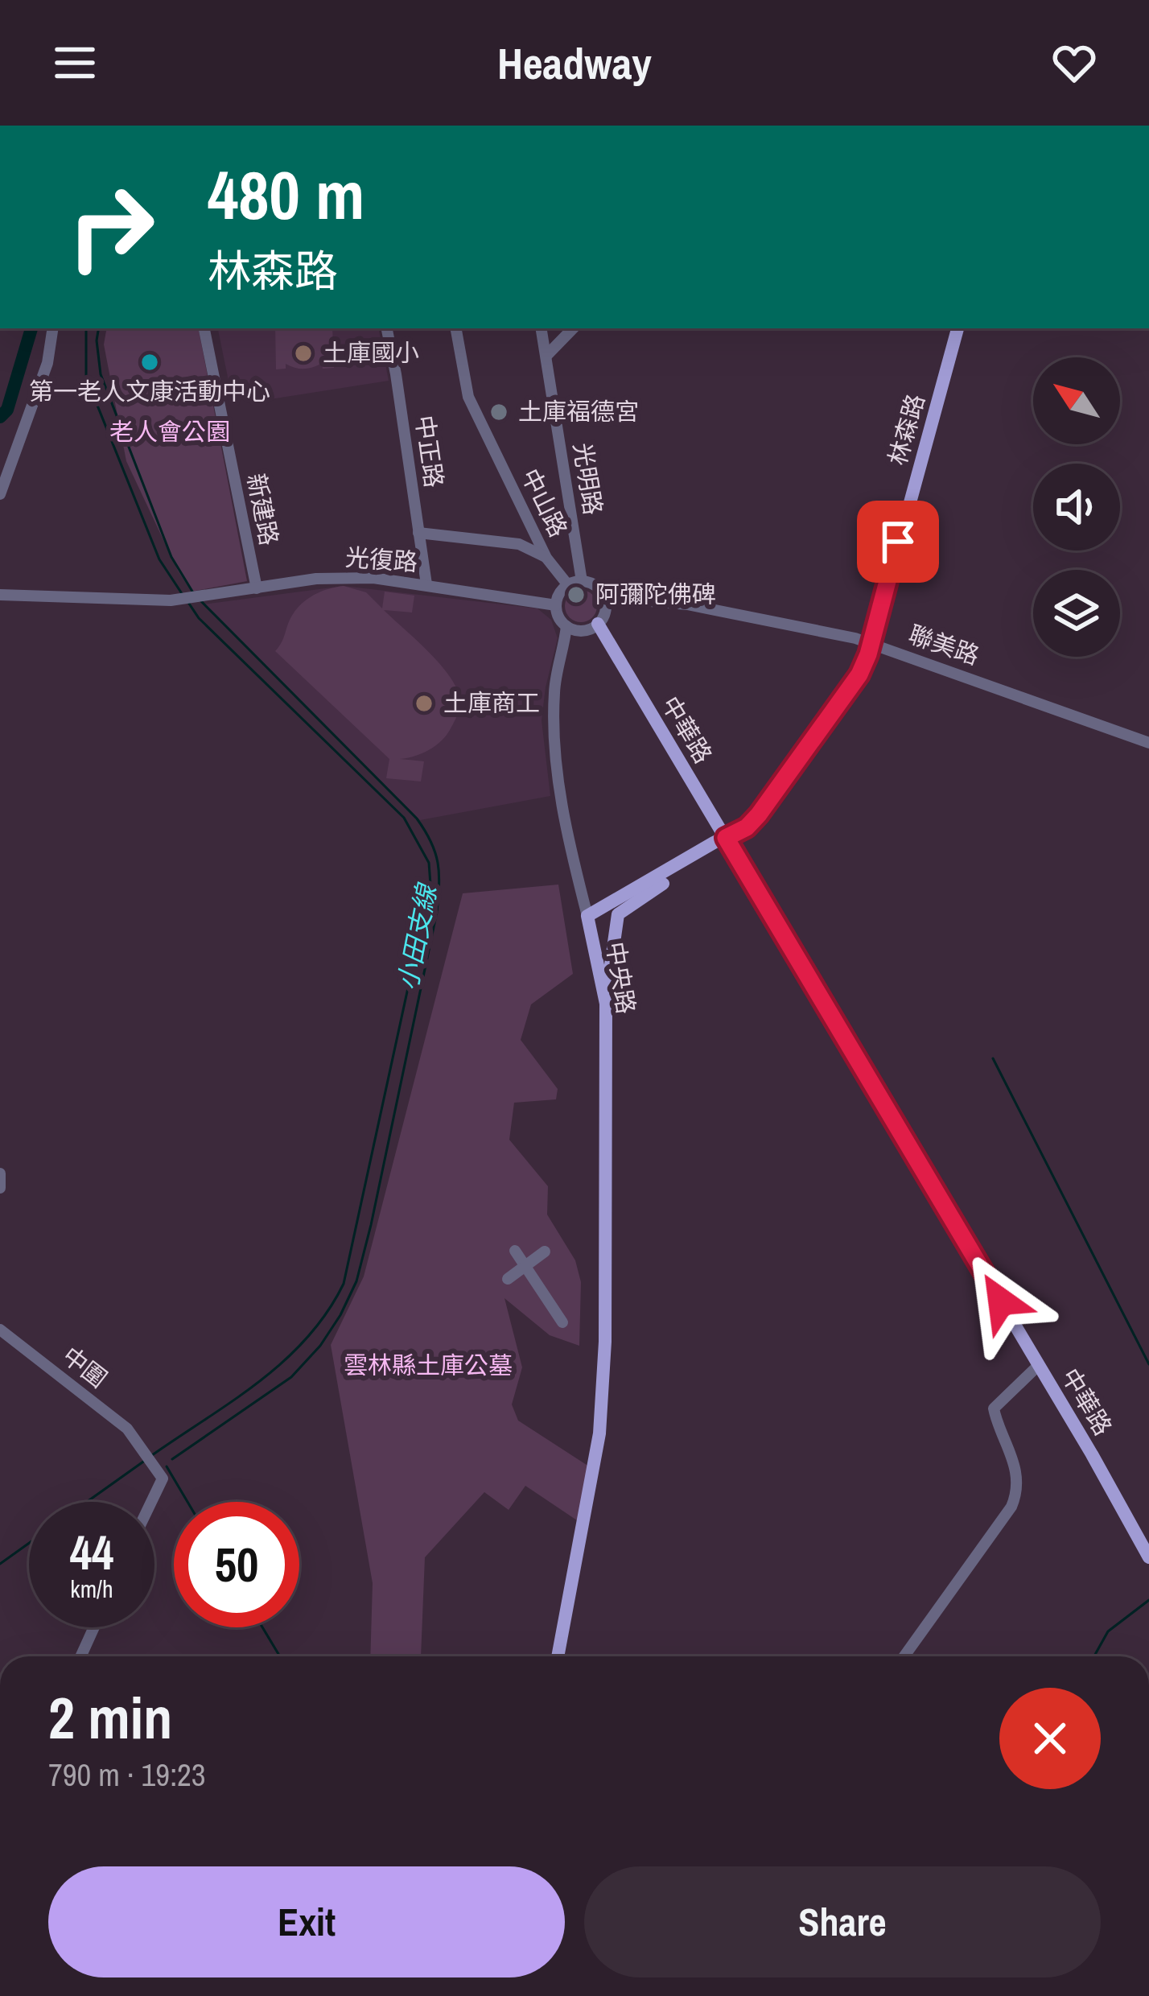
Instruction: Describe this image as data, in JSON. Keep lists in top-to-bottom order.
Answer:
{
  "streets": {
    "main road": ["林森路", "中華路", "中央路"],
    "street": [
      "中正路",
      "光明路",
      "中山路",
      "新建路",
      "光復路",
      "聯美路",
      "中圍"
    ]
  },
  "crossings": [
    ["林森路", "聯美路"],
    ["林森路", "中華路"],
    ["林森路", "中央路"],
    ["中正路", "光復路"],
    ["光明路", "中山路"],
    ["光明路", "光復路"],
    ["光明路", "聯美路"],
    ["光明路", "中華路"],
    ["光明路", "中央路"],
    ["中山路", "光復路"],
    ["中山路", "聯美路"],
    ["中山路", "中華路"],
    ["中山路", "中央路"],
    ["新建路", "光復路"],
    ["光復路", "聯美路"],
    ["光復路", "中華路"],
    ["光復路", "中央路"],
    ["聯美路", "中華路"],
    ["聯美路", "中央路"],
    ["中華路", "中央路"]
  ],
  "water": ["小田支線"],
  "parks": ["老人會公園", "雲林縣土庫公墓"],
  "places": [
    "土庫國小",
    "第一老人文康活動中心",
    "土庫福德宮",
    "阿彌陀佛碑",
    "土庫商工"
  ],
  "north": "top left",
  "page": {
    "header": "Headway",
    "turn": ["480 m", "林森路"],
    "speed": "44 km/h",
    "limit": "50",
    "heading": ["2 min", "790 m · 19:23"],
    "buttons": ["Exit", "Share"]
  }
}
